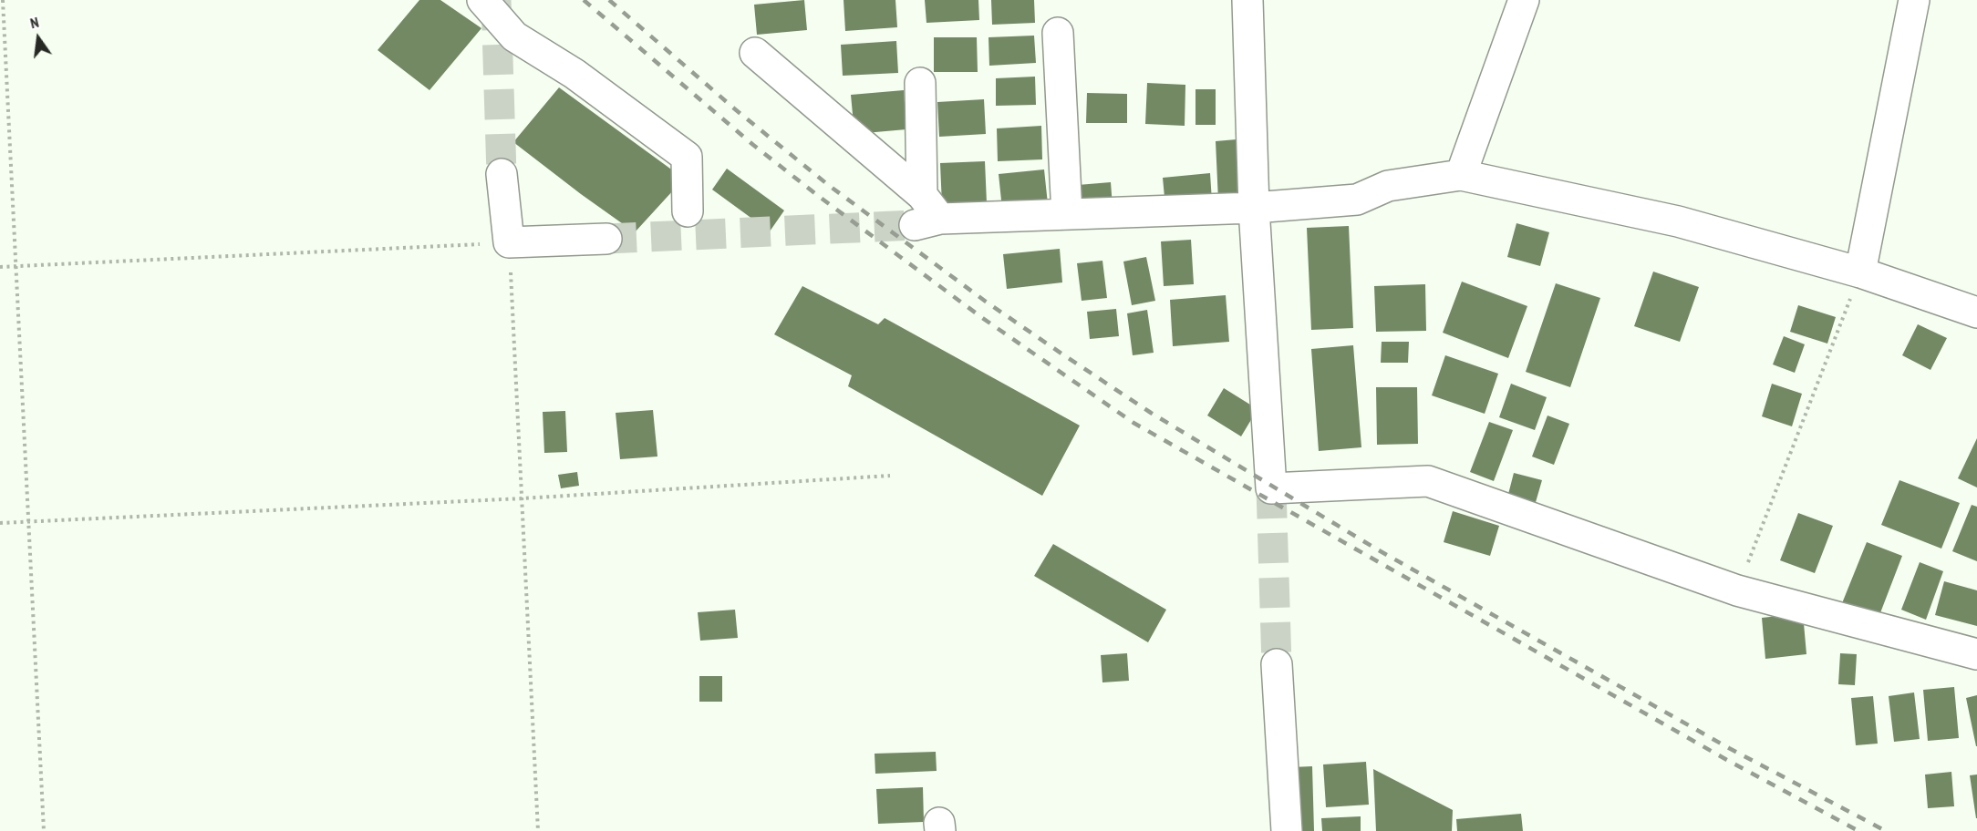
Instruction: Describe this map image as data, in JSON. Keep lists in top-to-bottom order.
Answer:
{
  "north": "top"
}
